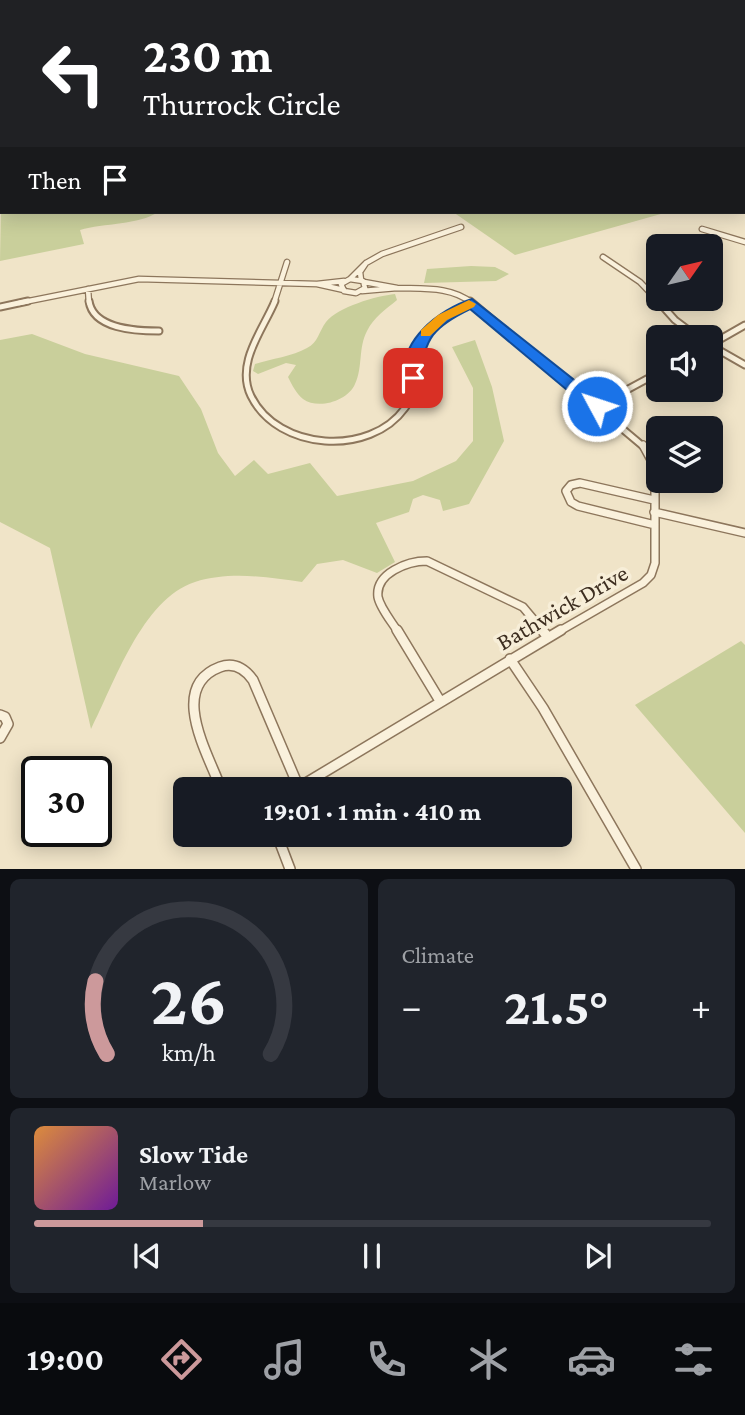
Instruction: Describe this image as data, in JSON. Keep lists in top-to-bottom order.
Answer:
{
  "streets": {
    "street": ["Bathwick Drive"]
  },
  "north": "top right",
  "page": {
    "turn": ["230 m", "Thurrock Circle"],
    "then": "Then",
    "limit": "30",
    "trip": "19:01 · 1 min · 410 m",
    "tile": "Climate",
    "heat": ["−", "21.5°", "+"],
    "song": ["Slow Tide", "Marlow"],
    "tabs": "19:00",
    "gauge": ["26", "km/h"]
  }
}
